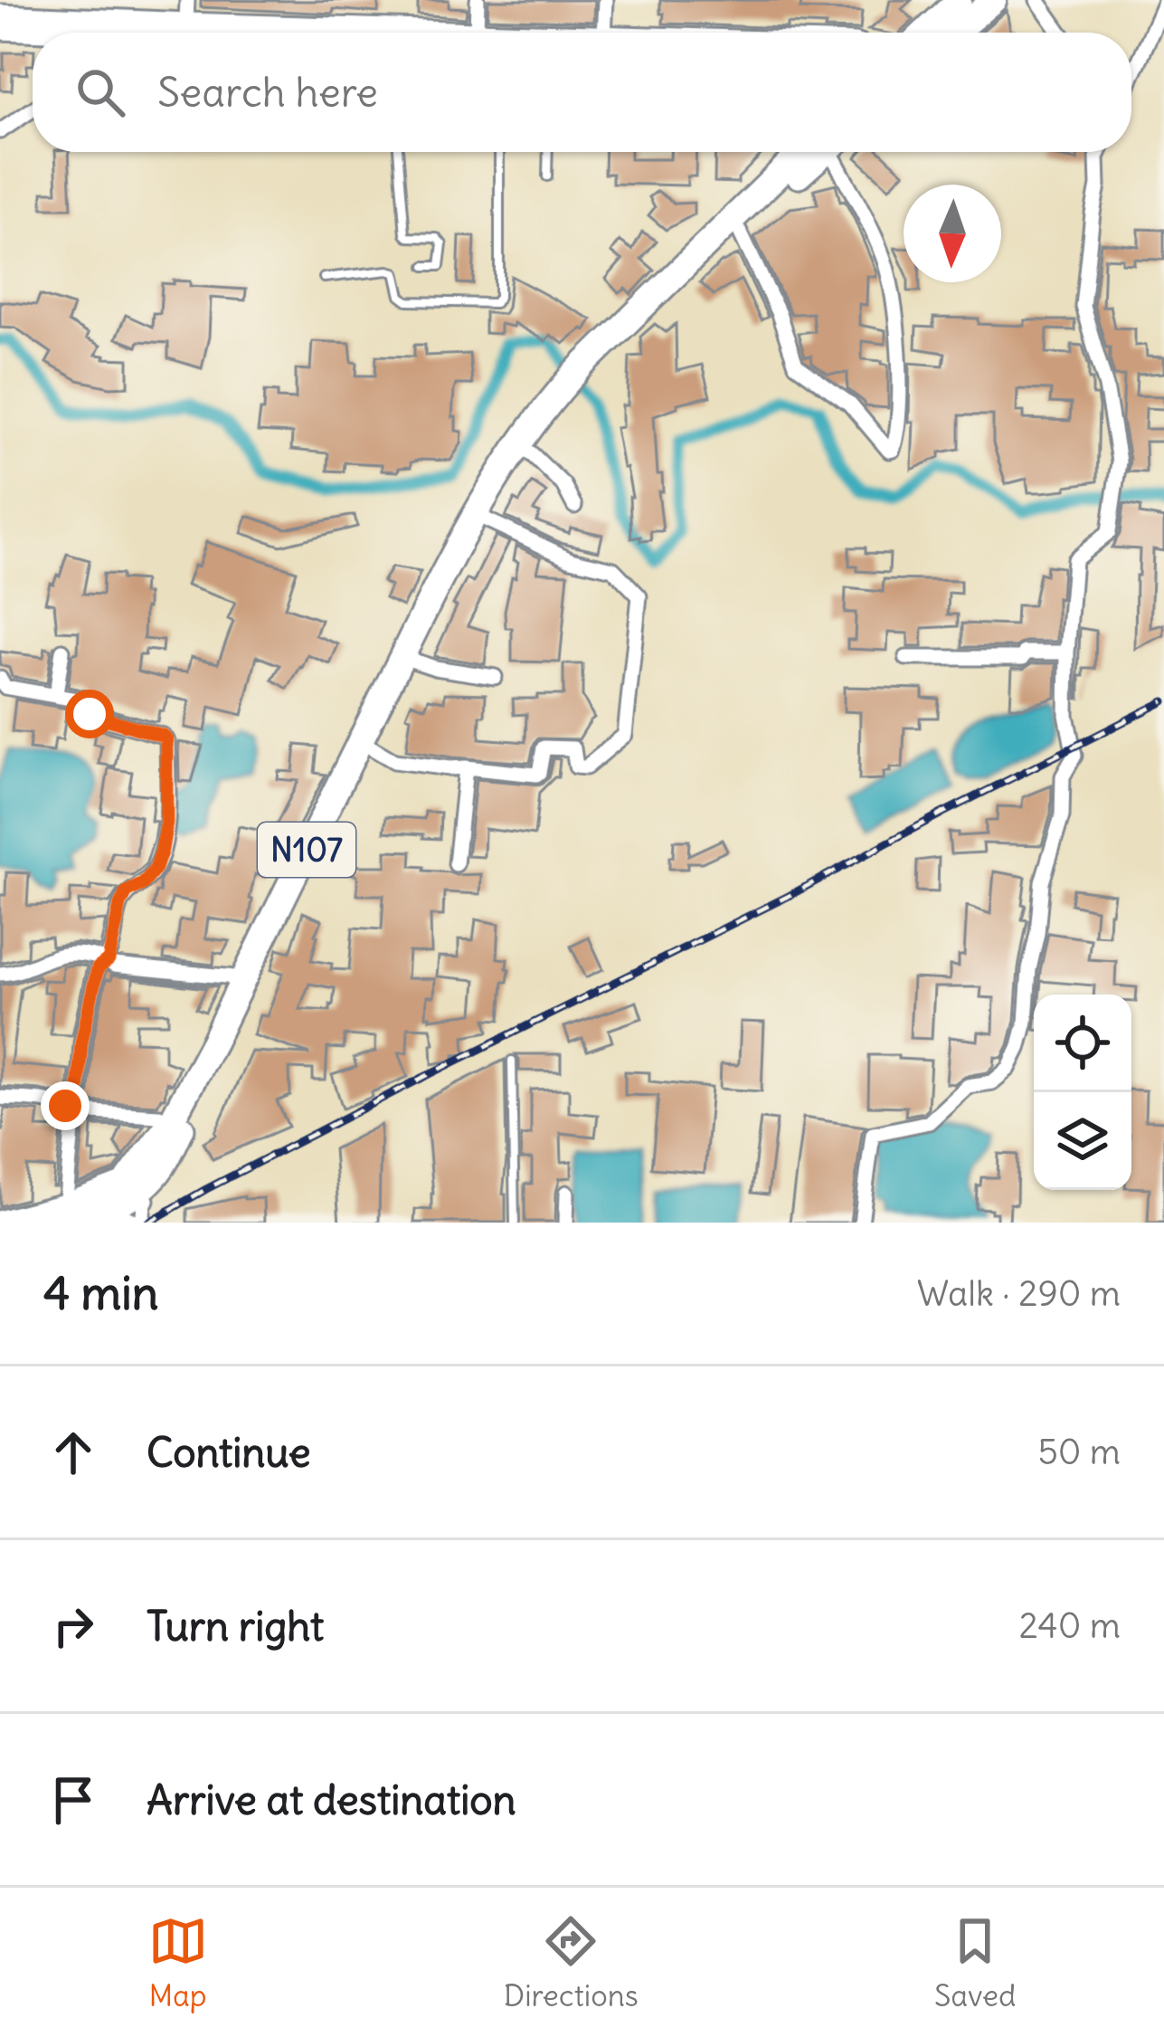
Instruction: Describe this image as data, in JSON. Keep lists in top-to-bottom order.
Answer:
{
  "streets": {
    "highway": ["N107"]
  },
  "north": "bottom",
  "page": {
    "search": "Search here",
    "heading": ["4 min", "Walk · 290 m"],
    "list": [
      ["Continue", "50 m"],
      ["Turn right", "240 m"],
      "Arrive at destination"
    ],
    "nav": ["Map", "Directions", "Saved"]
  }
}
